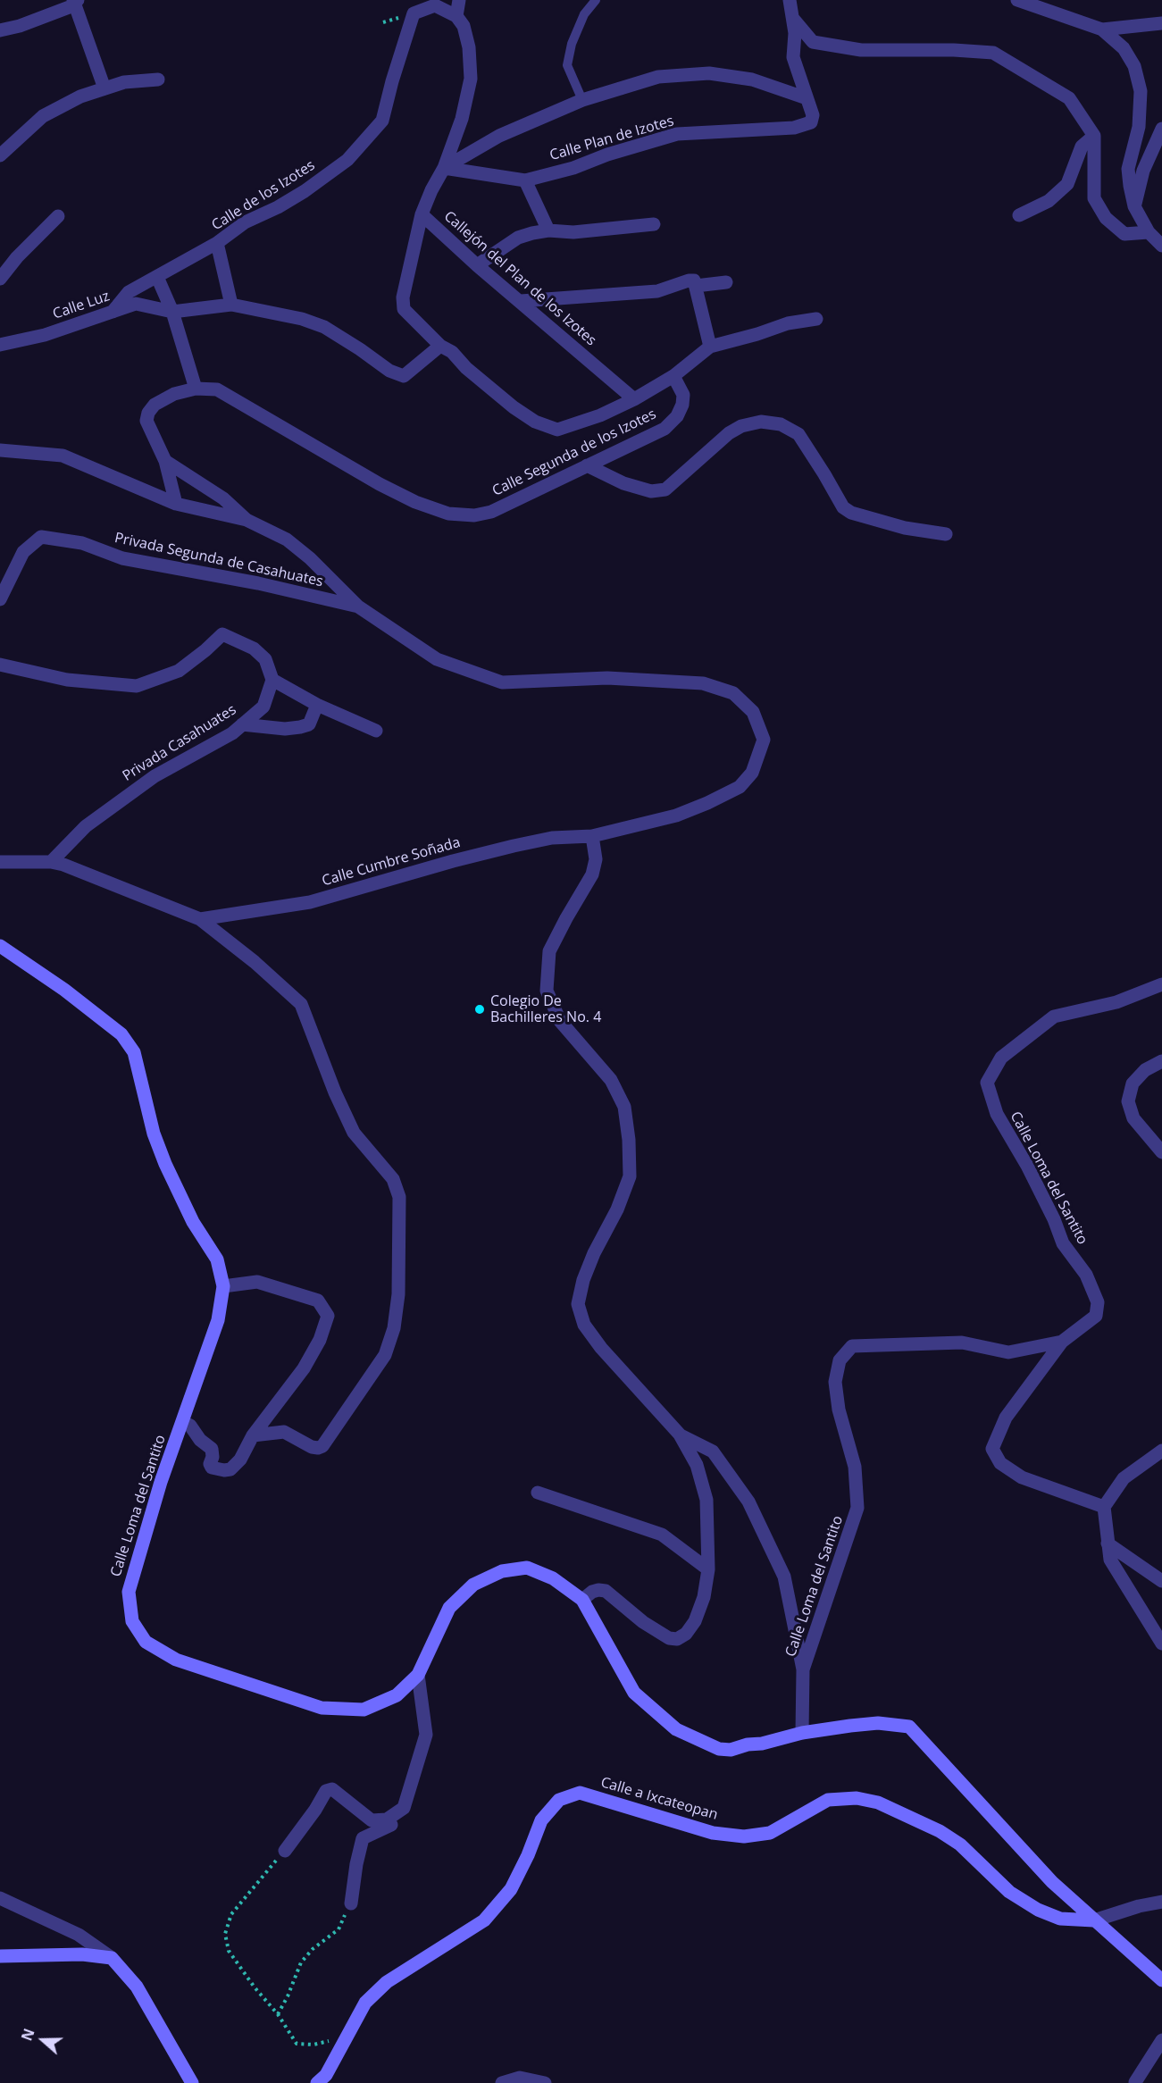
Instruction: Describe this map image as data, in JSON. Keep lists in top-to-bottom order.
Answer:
{
  "streets": {
    "main road": ["Calle Loma del Santito", "Calle a Ixcateopan"],
    "street": [
      "Calle Plan de Izotes",
      "Calle de los Izotes",
      "Callejón del Plan de los Izotes",
      "Calle Luz",
      "Calle Segunda de los Izotes",
      "Privada Segunda de Casahuates",
      "Privada Casahuates",
      "Calle Cumbre Soñada"
    ]
  },
  "crossings": [
    ["Calle de los Izotes", "Callejón del Plan de los Izotes"],
    ["Calle de los Izotes", "Calle Luz"],
    ["Callejón del Plan de los Izotes", "Calle Segunda de los Izotes"]
  ],
  "places": ["Colegio De Bachilleres No. 4"],
  "north": "left"
}
